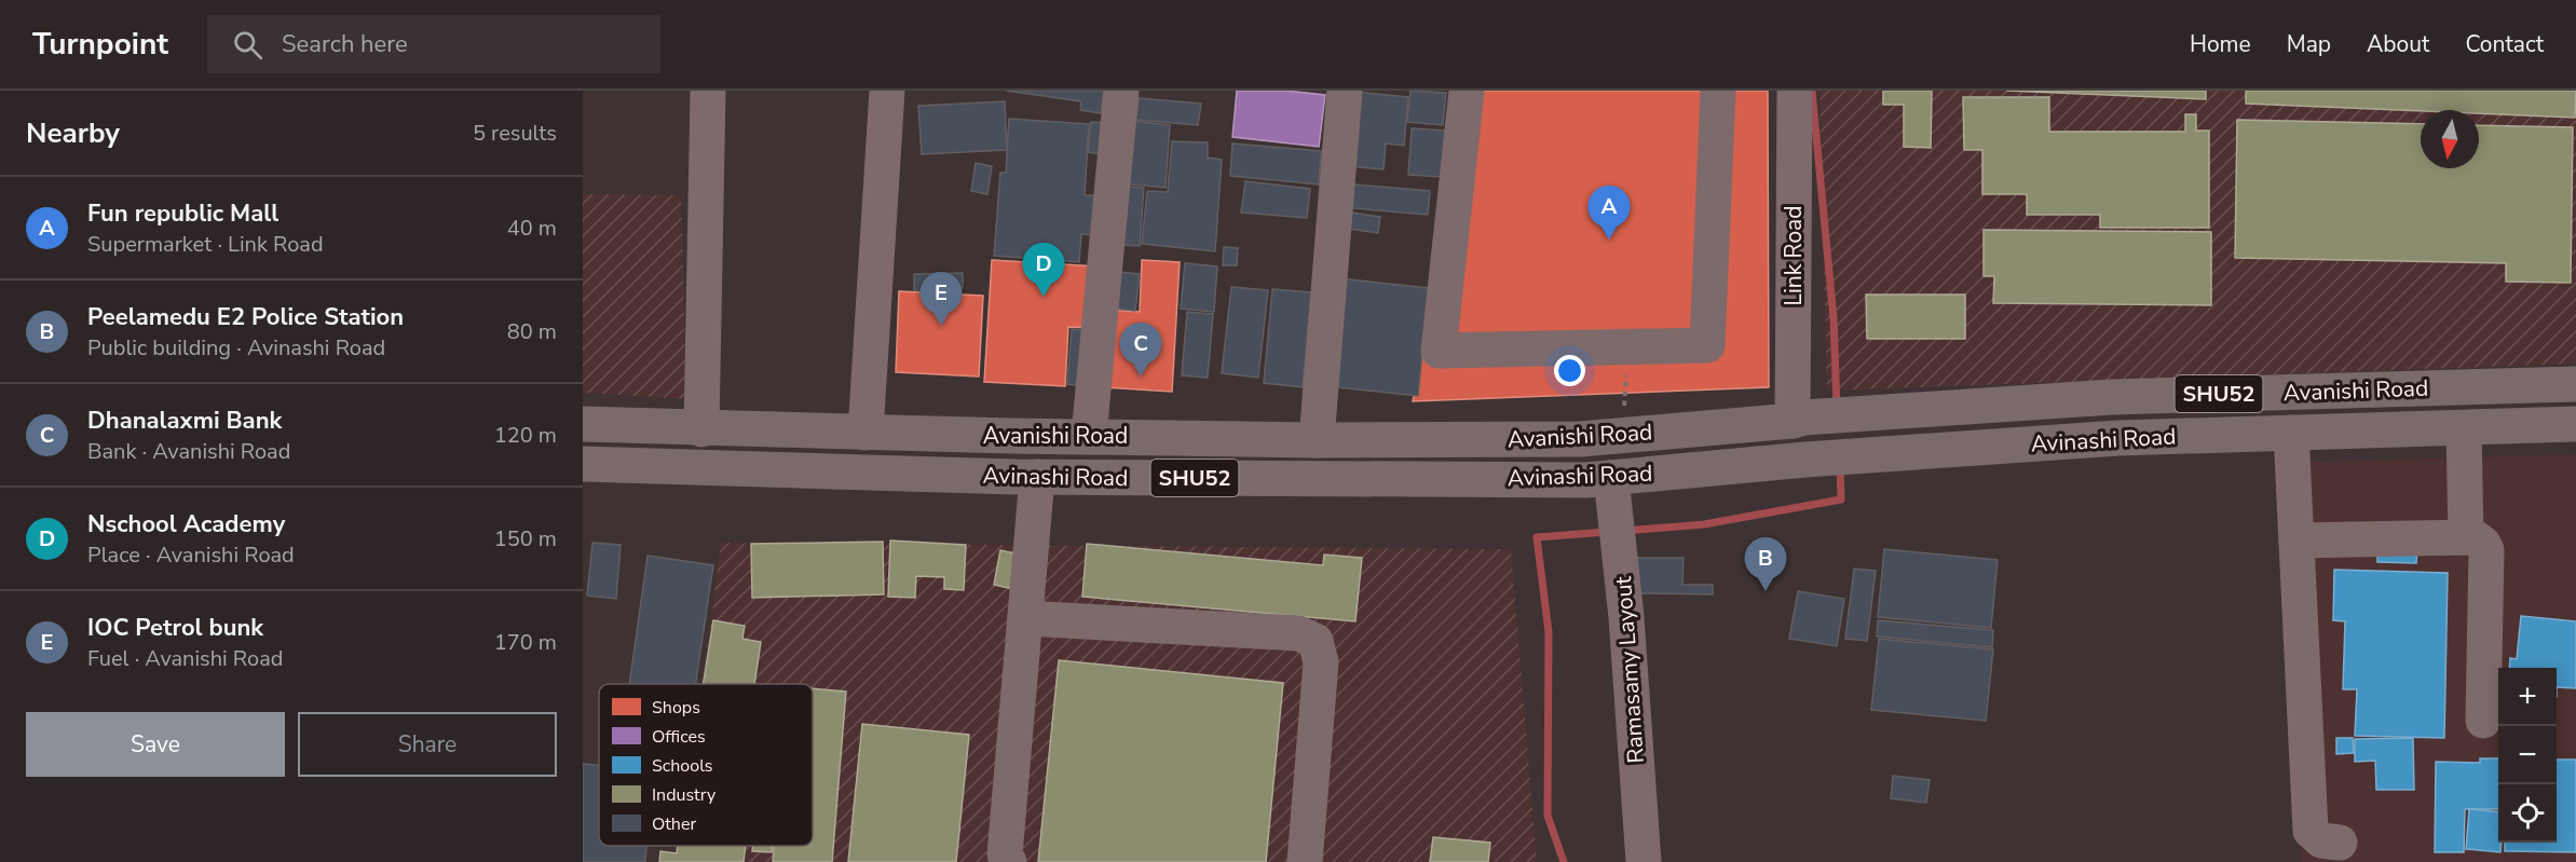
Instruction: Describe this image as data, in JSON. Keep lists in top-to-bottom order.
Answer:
{
  "streets": {
    "main road": ["Avanishi Road", "SHU52", "Avinashi Road"],
    "street": ["Link Road", "Ramasamy Layout"]
  },
  "crossings": [
    ["Link Road", "Avanishi Road"],
    ["Avinashi Road", "Ramasamy Layout"]
  ],
  "legend": [
    "Shops",
    "Offices",
    "Schools",
    "Industry",
    "Other"
  ],
  "north": "bottom",
  "page": {
    "header": "Turnpoint",
    "search": "Search here",
    "nav": [
      "Home",
      "Map",
      "About",
      "Contact"
    ],
    "heading": ["Nearby", "5 results"],
    "list": [
      {
        "mark": "A",
        "name": "Fun republic Mall",
        "note": "Supermarket · Link Road",
        "value": "40 m"
      },
      {
        "mark": "B",
        "name": "Peelamedu E2 Police Station",
        "note": "Public building · Avinashi Road",
        "value": "80 m"
      },
      {
        "mark": "C",
        "name": "Dhanalaxmi Bank",
        "note": "Bank · Avanishi Road",
        "value": "120 m"
      },
      {
        "mark": "D",
        "name": "Nschool Academy",
        "note": "Place · Avanishi Road",
        "value": "150 m"
      },
      {
        "mark": "E",
        "name": "IOC Petrol bunk",
        "note": "Fuel · Avanishi Road",
        "value": "170 m"
      }
    ],
    "pins": [
      "A",
      "D",
      "E",
      "C",
      "B"
    ],
    "map_buttons": ["+", "−"],
    "buttons": ["Save", "Share"]
  }
}
